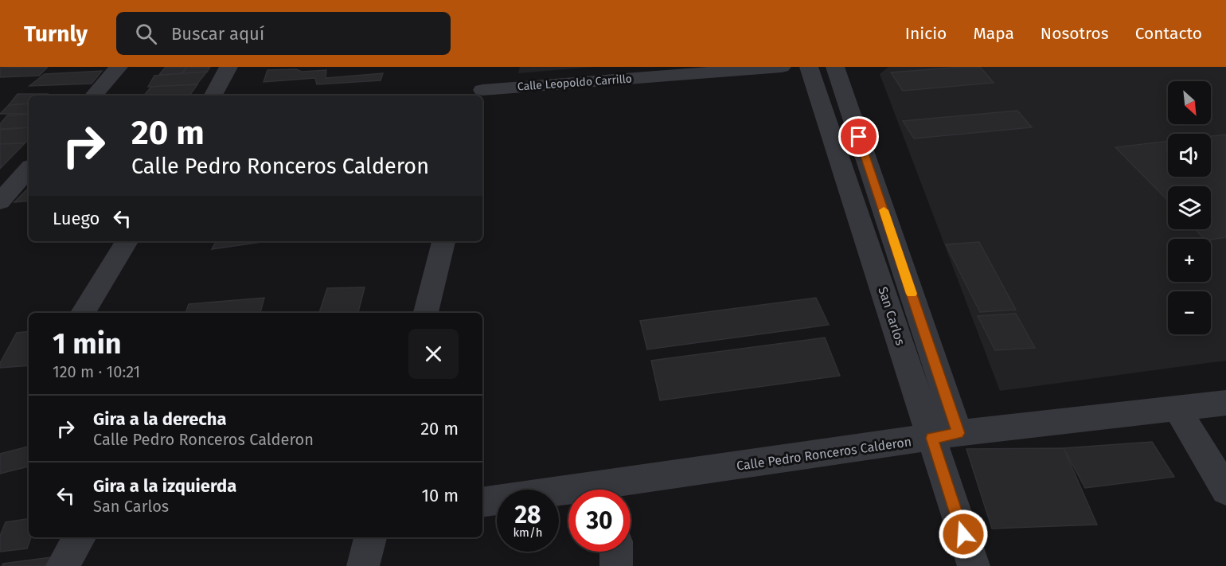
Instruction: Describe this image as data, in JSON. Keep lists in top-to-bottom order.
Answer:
{
  "streets": {
    "street": ["Calle Leopoldo Carrillo", "San Carlos", "Calle Pedro Ronceros Calderon"]
  },
  "crossings": [
    ["San Carlos", "Calle Pedro Ronceros Calderon"]
  ],
  "north": "bottom right",
  "page": {
    "header": "Turnly",
    "search": "Buscar aquí",
    "nav": [
      "Inicio",
      "Mapa",
      "Nosotros",
      "Contacto"
    ],
    "map_buttons": ["+", "−"],
    "turn": ["20 m", "Calle Pedro Ronceros Calderon"],
    "then": "Luego",
    "heading": ["1 min", "120 m · 10:21"],
    "list": [
      {
        "name": "Gira a la derecha",
        "note": "Calle Pedro Ronceros Calderon",
        "value": "20 m"
      },
      {
        "name": "Gira a la izquierda",
        "note": "San Carlos",
        "value": "10 m"
      }
    ],
    "speed": "28 km/h",
    "limit": "30"
  }
}
